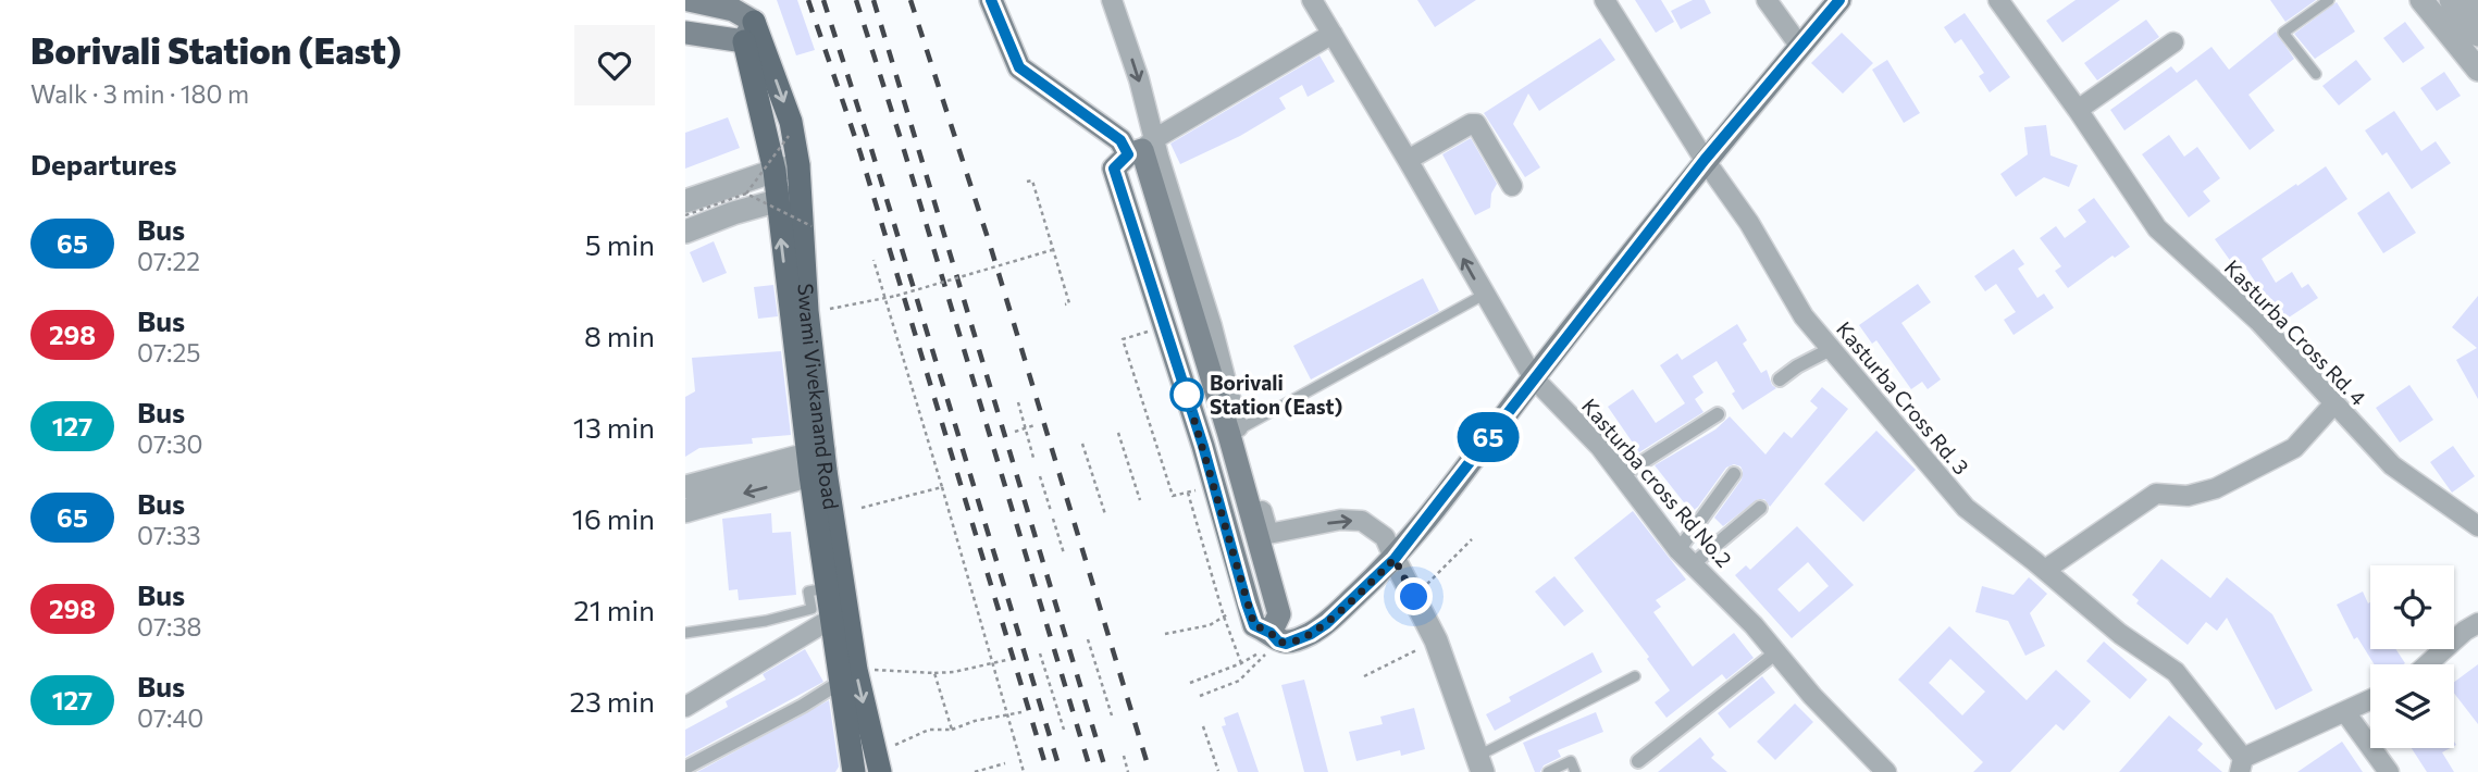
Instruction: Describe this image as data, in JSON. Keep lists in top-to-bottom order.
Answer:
{
  "streets": {
    "main road": ["Swami Vivekanand Road"],
    "street": ["Kasturba Cross Rd. 4", "Kasturba Cross Rd. 3", "Kasturba cross Rd No.2"]
  },
  "places": ["Borivali Station (East)"],
  "lines": ["bus line 65"],
  "page": {
    "heading": [
      ["Borivali Station (East)", "Walk · 3 min · 180 m"],
      "Departures"
    ],
    "on_map": "65",
    "list": [
      {
        "mark": "65",
        "name": "Bus",
        "note": "07:22",
        "value": "5 min"
      },
      {
        "mark": "298",
        "name": "Bus",
        "note": "07:25",
        "value": "8 min"
      },
      {
        "mark": "127",
        "name": "Bus",
        "note": "07:30",
        "value": "13 min"
      },
      {
        "mark": "65",
        "name": "Bus",
        "note": "07:33",
        "value": "16 min"
      },
      {
        "mark": "298",
        "name": "Bus",
        "note": "07:38",
        "value": "21 min"
      },
      {
        "mark": "127",
        "name": "Bus",
        "note": "07:40",
        "value": "23 min"
      }
    ]
  }
}
